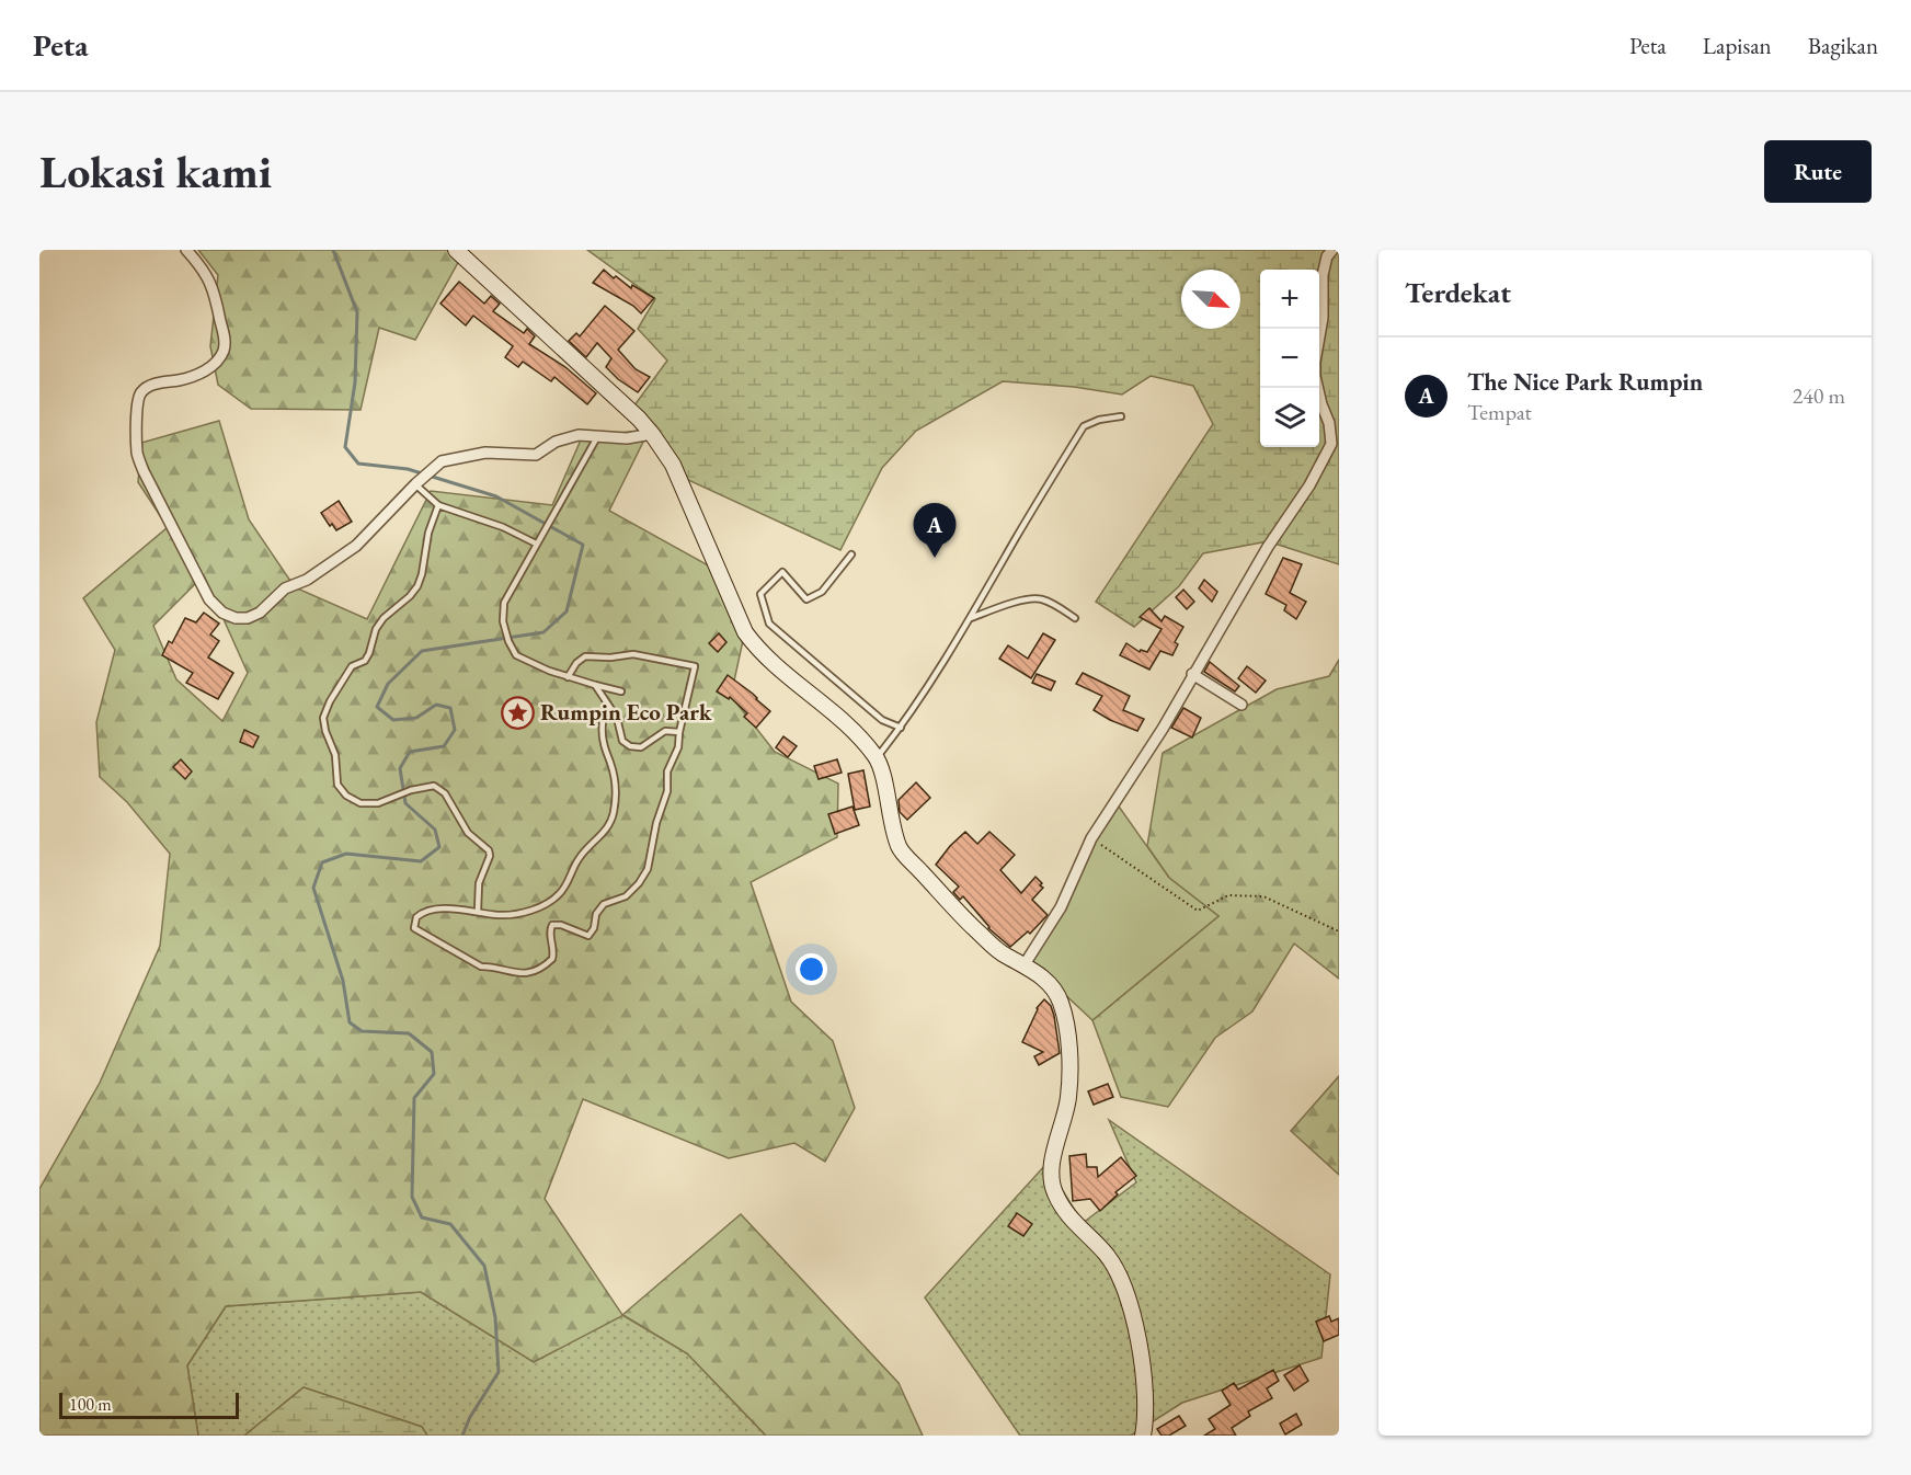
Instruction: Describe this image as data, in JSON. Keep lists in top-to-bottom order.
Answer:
{
  "places": {
    "place": ["Rumpin Eco Park"]
  },
  "scale_bar": "100 m",
  "north": "bottom right",
  "page": {
    "header": "Peta",
    "nav": ["Peta", "Lapisan", "Bagikan"],
    "buttons": "Rute",
    "title": "Lokasi kami",
    "heading": "Terdekat",
    "map_buttons": ["+", "−"],
    "list": [
      {
        "mark": "A",
        "name": "The Nice Park Rumpin",
        "note": "Tempat",
        "value": "240 m"
      }
    ],
    "pins": "A",
    "scale": "100 m"
  }
}
